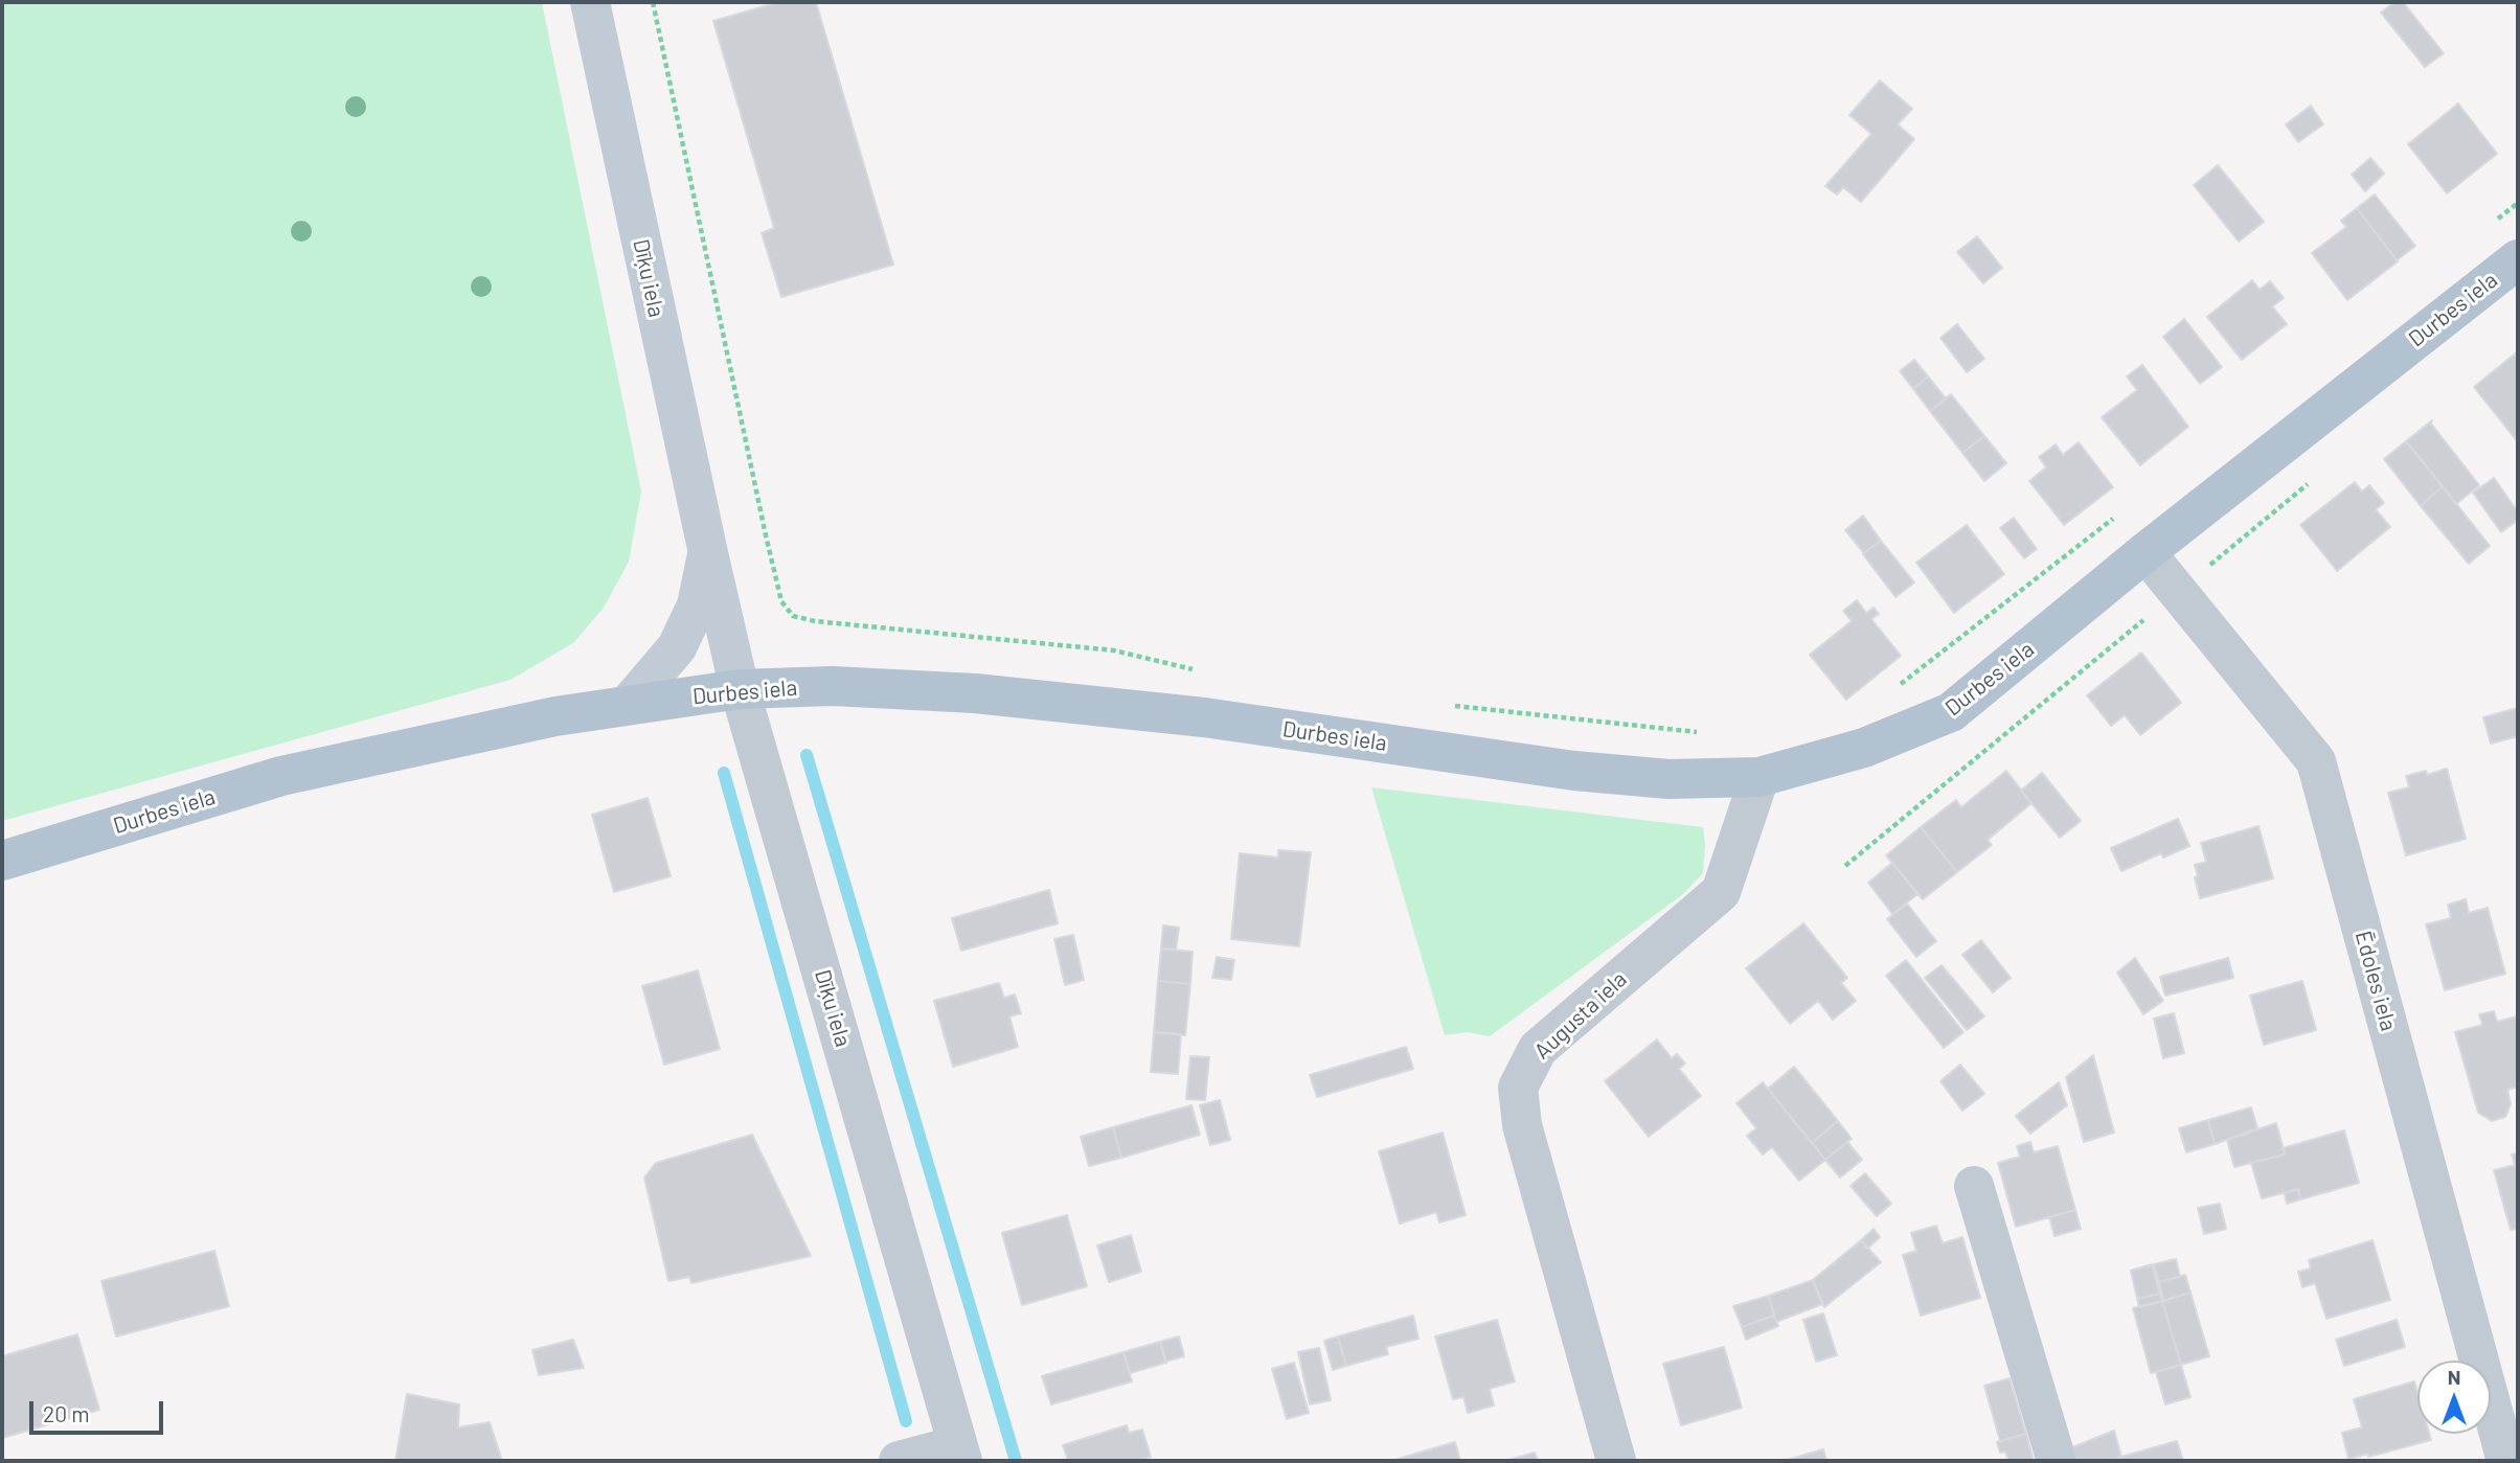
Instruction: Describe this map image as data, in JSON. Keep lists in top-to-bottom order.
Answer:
{
  "streets": {
    "main road": ["Dīķu iela", "Durbes iela"],
    "street": ["Ēdoles iela", "Augusta iela"]
  },
  "crossings": [
    ["Dīķu iela", "Durbes iela"],
    ["Durbes iela", "Ēdoles iela"],
    ["Durbes iela", "Augusta iela"]
  ],
  "scale_bar": "20 m",
  "north": "top"
}
